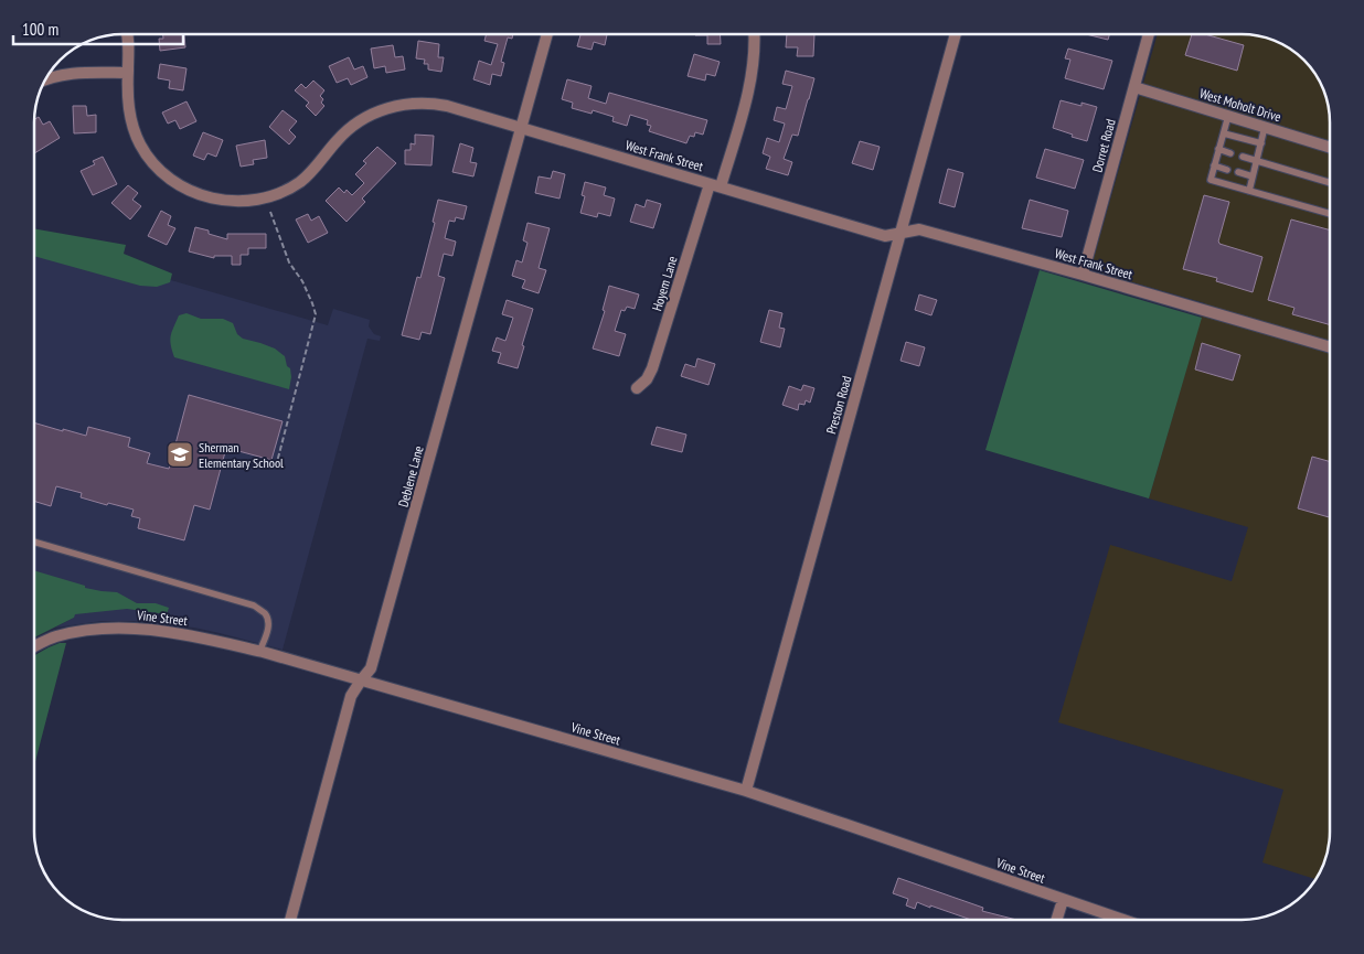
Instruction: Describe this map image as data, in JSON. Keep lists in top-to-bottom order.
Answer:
{
  "streets": {
    "street": [
      "West Moholt Drive",
      "Dorret Road",
      "West Frank Street",
      "Hoyem Lane",
      "Preston Road",
      "Deblene Lane",
      "Vine Street"
    ]
  },
  "crossings": [
    ["West Moholt Drive", "Dorret Road"],
    ["Dorret Road", "West Frank Street"],
    ["West Frank Street", "Hoyem Lane"],
    ["West Frank Street", "Preston Road"],
    ["West Frank Street", "Deblene Lane"],
    ["Preston Road", "Vine Street"],
    ["Deblene Lane", "Vine Street"]
  ],
  "places": {
    "school or university": ["Sherman Elementary School"]
  },
  "scale_bar": "100 m"
}
